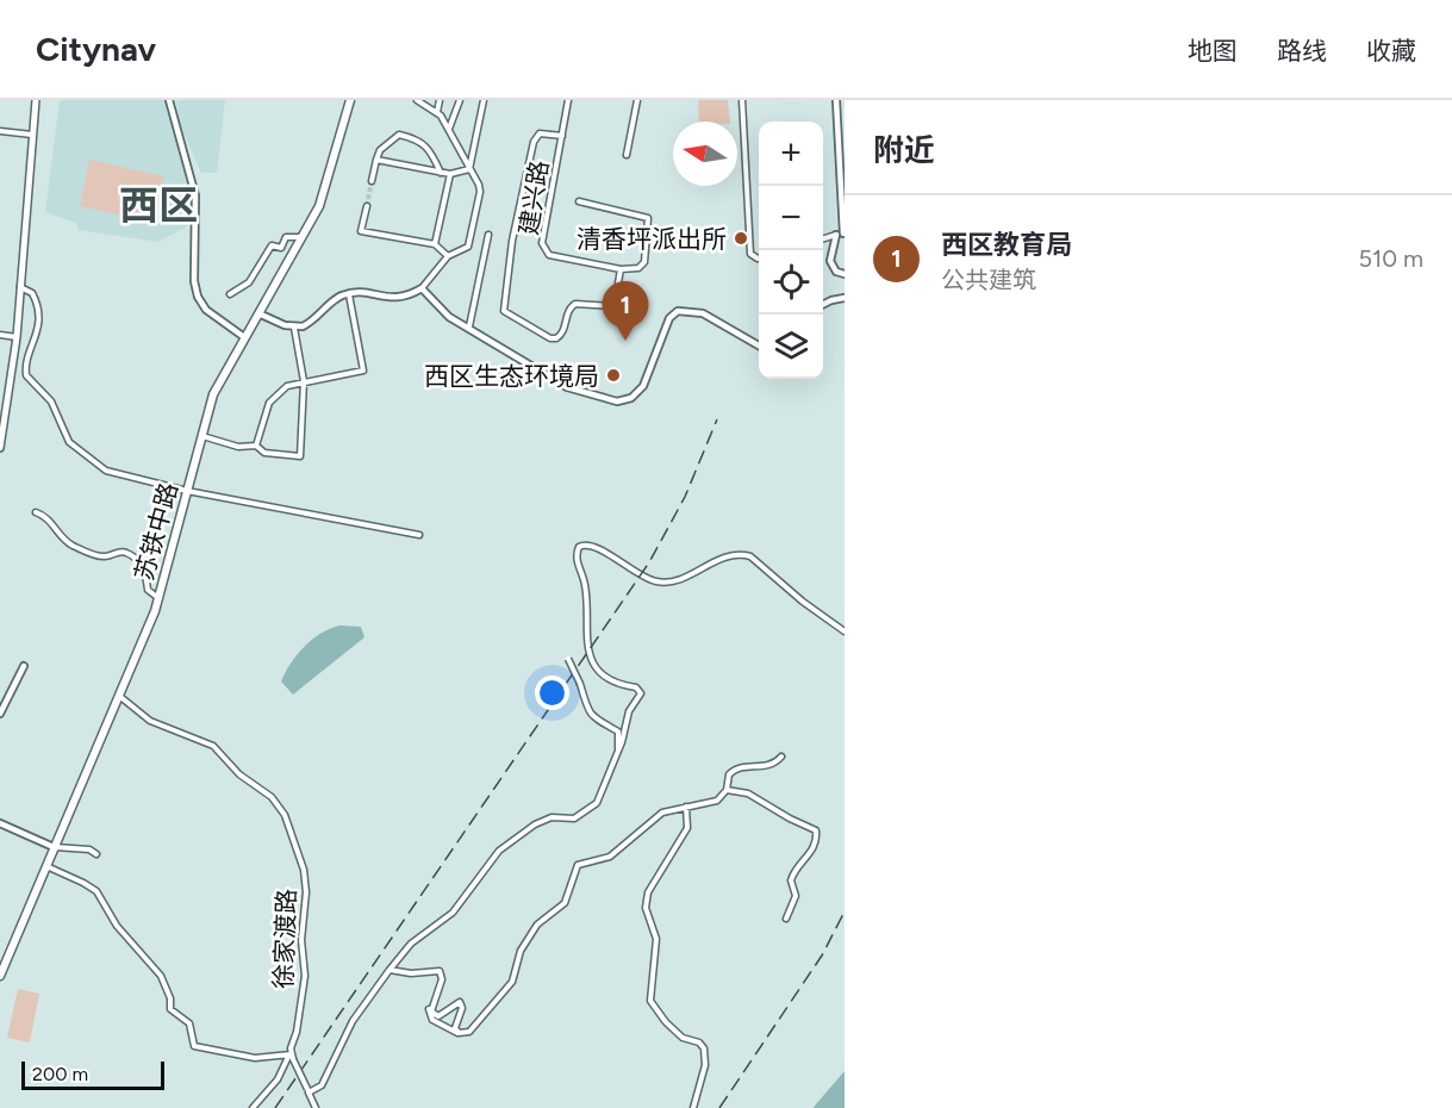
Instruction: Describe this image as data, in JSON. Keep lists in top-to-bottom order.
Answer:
{
  "streets": {
    "highway": ["苏铁中路"],
    "street": ["建兴路", "徐家渡路"]
  },
  "crossings": [
    ["苏铁中路", "徐家渡路"]
  ],
  "districts": ["西区"],
  "places": ["清香坪派出所", "西区生态环境局"],
  "scale_bar": "200 m",
  "north": "left",
  "page": {
    "header": "Citynav",
    "nav": ["地图", "路线", "收藏"],
    "heading": "附近",
    "map_buttons": ["+", "−"],
    "list": [
      {
        "mark": "1",
        "name": "西区教育局",
        "note": "公共建筑",
        "value": "510 m"
      }
    ],
    "pins": "1",
    "scale": "200 m"
  }
}
